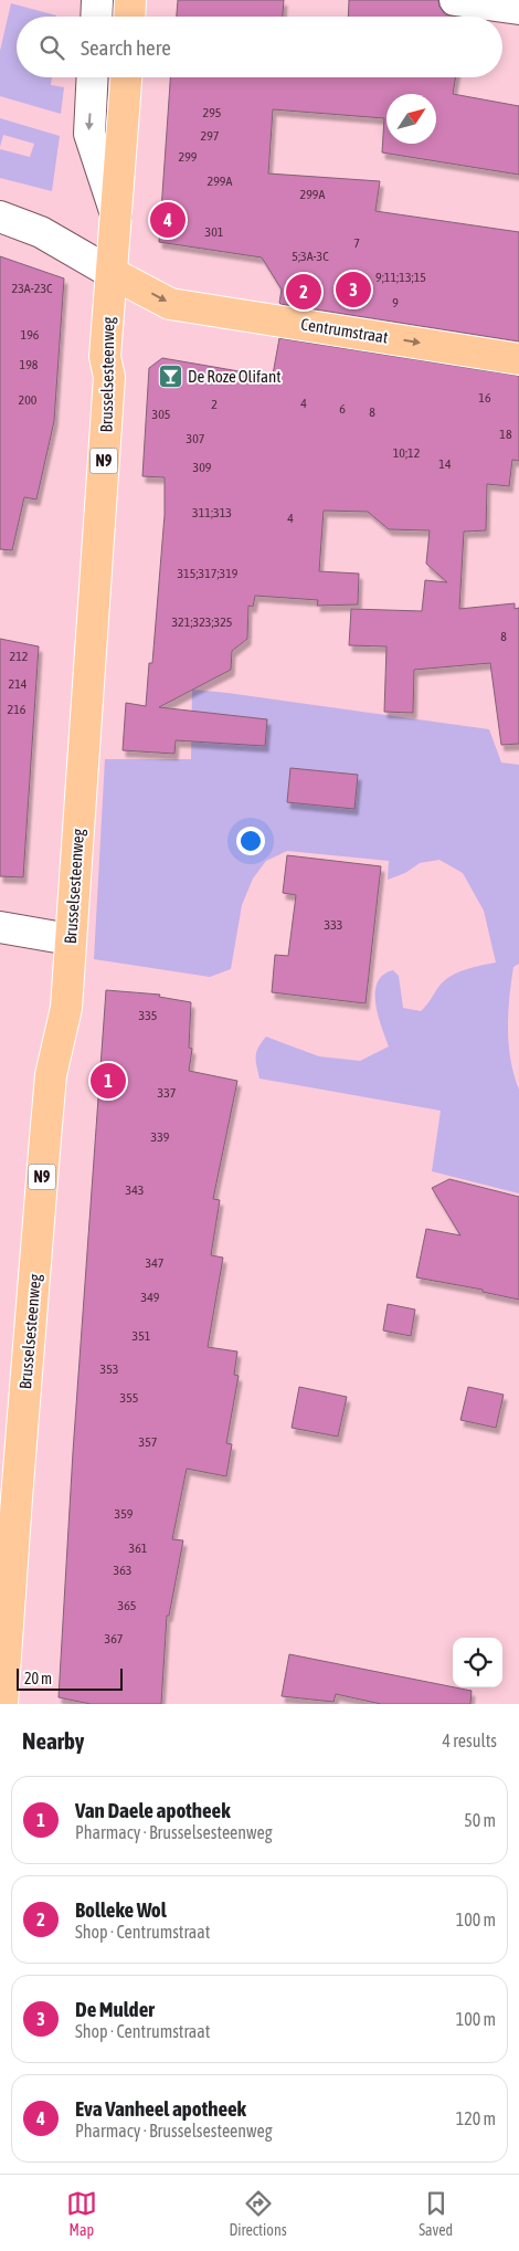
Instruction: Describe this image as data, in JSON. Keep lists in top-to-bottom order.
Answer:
{
  "streets": {
    "main road": ["Centrumstraat", "Brusselsesteenweg", "N9"]
  },
  "crossings": [
    ["Centrumstraat", "Brusselsesteenweg"]
  ],
  "one_way": ["Centrumstraat"],
  "places": {
    "bar": ["De Roze Olifant"]
  },
  "house_numbers": [
    "295",
    "297",
    "299",
    "299A",
    "299A",
    "301",
    "7",
    "5;3A-3C",
    "9;11;13;15",
    "23A-23C",
    "9",
    "196",
    "198",
    "16",
    "200",
    "4",
    "2",
    "6",
    "8",
    "305",
    "18",
    "307",
    "10;12",
    "14",
    "309",
    "311;313",
    "4",
    "315;317;319",
    "321;323;325",
    "8",
    "212",
    "214",
    "216",
    "333",
    "335",
    "337",
    "339",
    "343",
    "347",
    "349",
    "351",
    "353",
    "355",
    "357",
    "359",
    "361",
    "363",
    "365",
    "367"
  ],
  "scale_bar": "20 m",
  "north": "top right",
  "page": {
    "search": "Search here",
    "pins": [
      "4",
      "3",
      "2",
      "1"
    ],
    "scale": "20 m",
    "heading": ["Nearby", "4 results"],
    "list": [
      {
        "mark": "1",
        "name": "Van Daele apotheek",
        "note": "Pharmacy · Brusselsesteenweg",
        "value": "50 m"
      },
      {
        "mark": "2",
        "name": "Bolleke Wol",
        "note": "Shop · Centrumstraat",
        "value": "100 m"
      },
      {
        "mark": "3",
        "name": "De Mulder",
        "note": "Shop · Centrumstraat",
        "value": "100 m"
      },
      {
        "mark": "4",
        "name": "Eva Vanheel apotheek",
        "note": "Pharmacy · Brusselsesteenweg",
        "value": "120 m"
      }
    ],
    "nav": ["Map", "Directions", "Saved"]
  }
}
